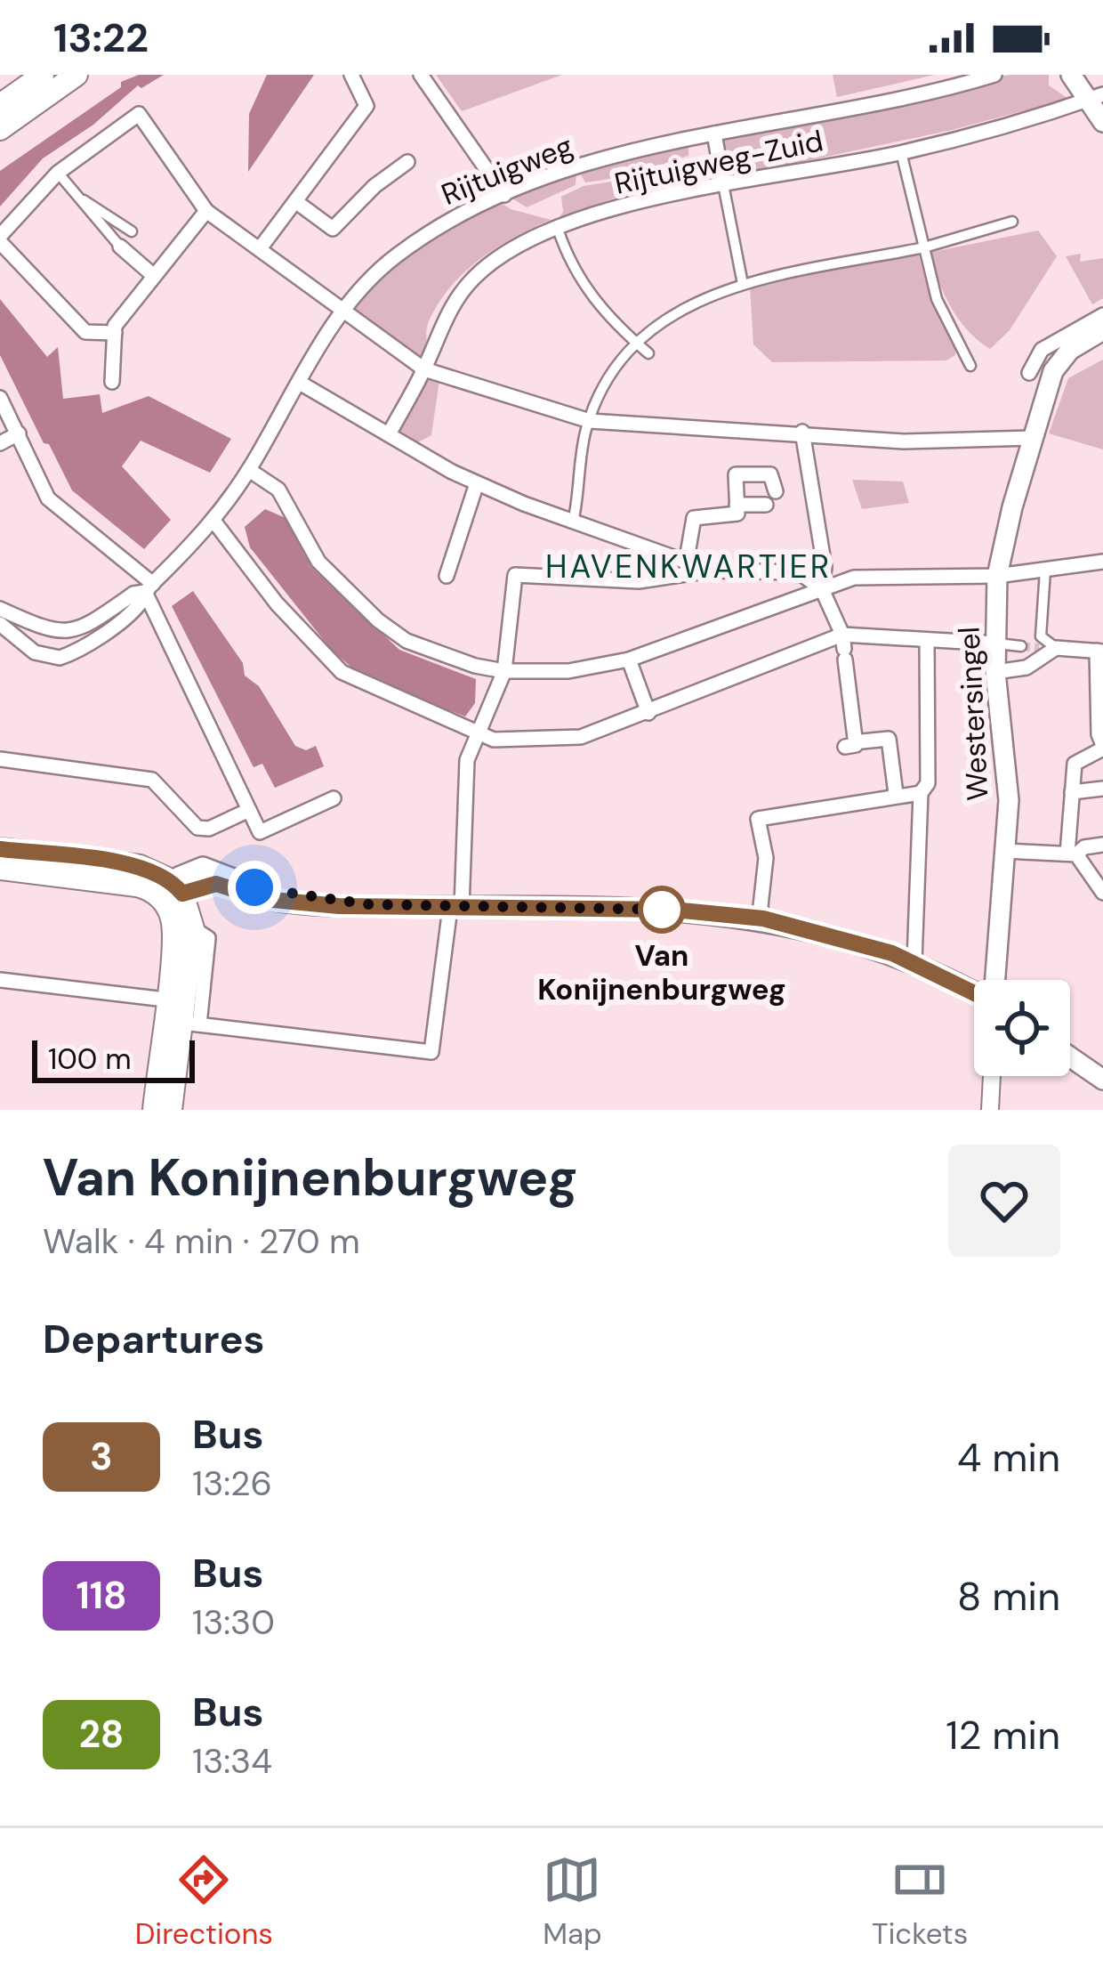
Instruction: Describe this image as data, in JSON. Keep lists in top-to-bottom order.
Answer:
{
  "streets": {
    "main road": ["Westersingel"],
    "street": ["Rijtuigweg-Zuid", "Rijtuigweg"]
  },
  "districts": ["HAVENKWARTIER"],
  "places": ["Van Konijnenburgweg"],
  "lines": ["bus line 3"],
  "scale_bar": "100 m",
  "page": {
    "status": "13:22",
    "scale": "100 m",
    "heading": [
      ["Van Konijnenburgweg", "Walk · 4 min · 270 m"],
      "Departures"
    ],
    "list": [
      {
        "mark": "3",
        "name": "Bus",
        "note": "13:26",
        "value": "4 min"
      },
      {
        "mark": "118",
        "name": "Bus",
        "note": "13:30",
        "value": "8 min"
      },
      {
        "mark": "28",
        "name": "Bus",
        "note": "13:34",
        "value": "12 min"
      }
    ],
    "tabs": ["Directions", "Map", "Tickets"]
  }
}
